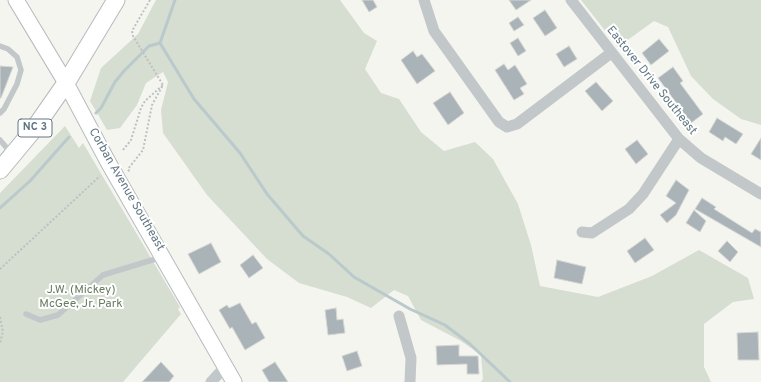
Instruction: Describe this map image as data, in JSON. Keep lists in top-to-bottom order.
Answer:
{
  "streets": {
    "main road": ["NC 3", "Corban Avenue Southeast"],
    "street": ["Eastover Drive Southeast"]
  },
  "crossings": [
    ["NC 3", "Corban Avenue Southeast"]
  ],
  "parks": ["J.W. (Mickey) McGee, Jr. Park"]
}
